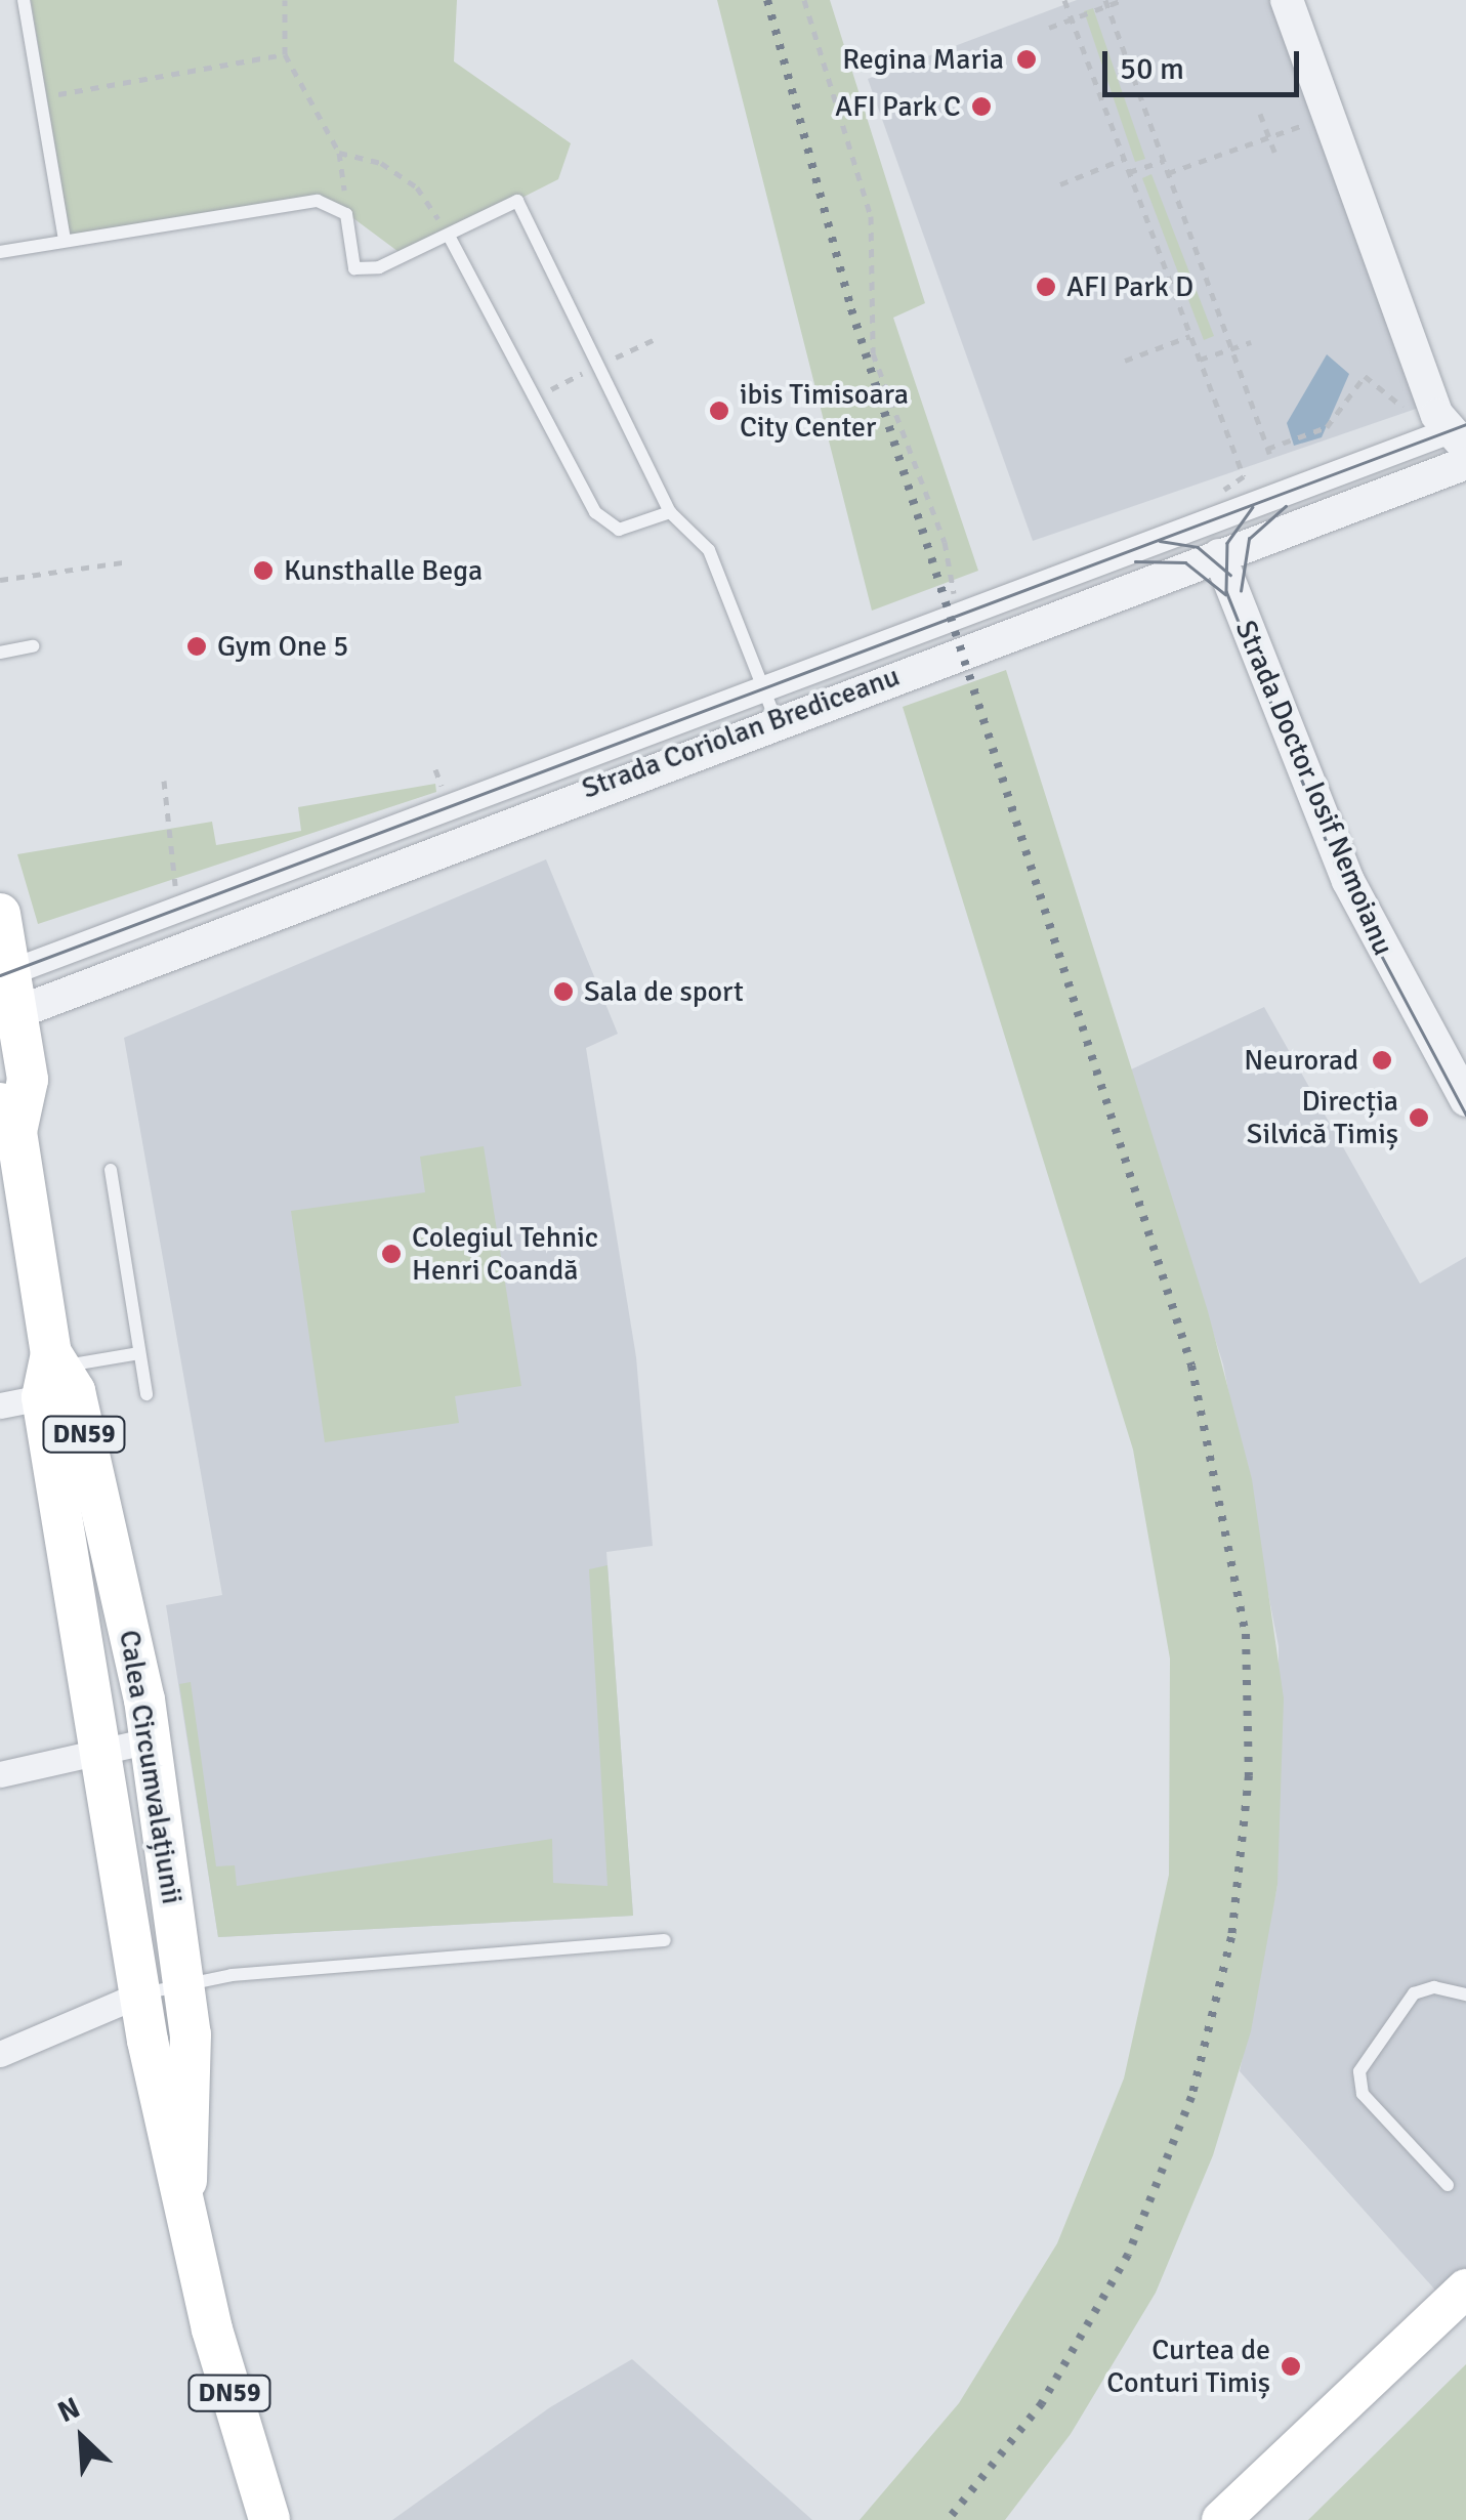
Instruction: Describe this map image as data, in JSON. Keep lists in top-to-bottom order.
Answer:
{
  "streets": {
    "main road": ["DN59", "Calea Circumvalațiunii"],
    "street": ["Strada Coriolan Brediceanu", "Strada Doctor Iosif Nemoianu"]
  },
  "crossings": [
    ["Strada Coriolan Brediceanu", "Strada Doctor Iosif Nemoianu"],
    ["Strada Coriolan Brediceanu", "Calea Circumvalațiunii"]
  ],
  "places": [
    "Regina Maria",
    "AFI Park C",
    "AFI Park D",
    "ibis Timisoara City Center",
    "Kunsthalle Bega",
    "Gym One 5",
    "Sala de sport",
    "Neurorad",
    "Direcția Silvică Timiș",
    "Colegiul Tehnic Henri Coandă",
    "Curtea de Conturi Timiș"
  ],
  "scale_bar": "50 m",
  "north": "top left"
}
